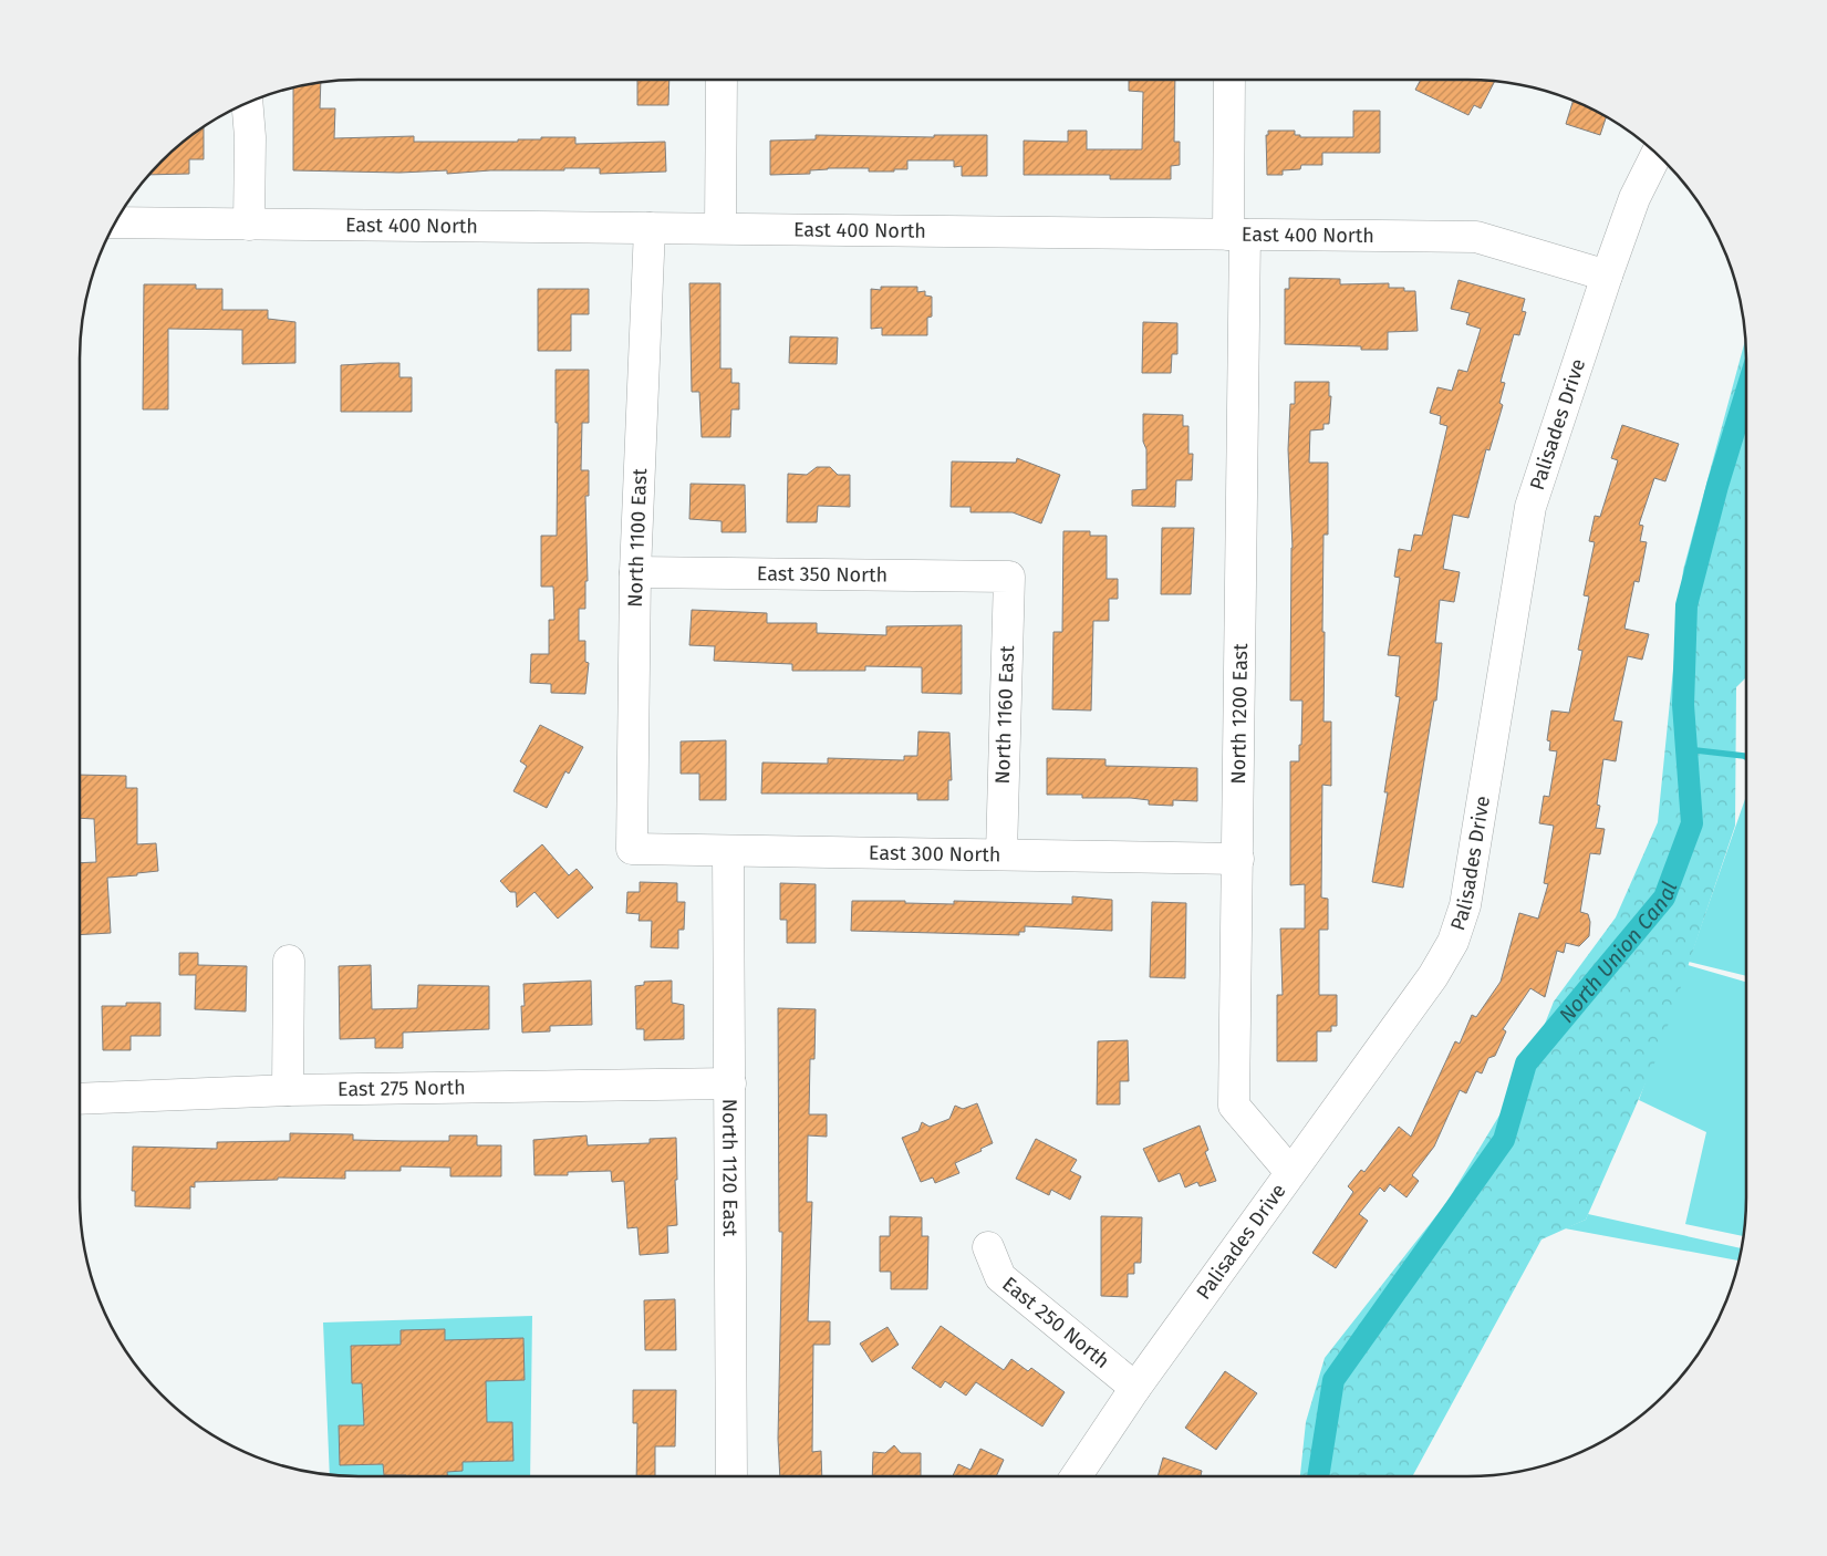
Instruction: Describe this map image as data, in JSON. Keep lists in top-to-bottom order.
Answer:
{
  "streets": {
    "street": [
      "East 400 North",
      "Palisades Drive",
      "North 1100 East",
      "East 350 North",
      "North 1200 East",
      "North 1160 East",
      "East 300 North",
      "East 275 North",
      "North 1120 East",
      "East 250 North"
    ]
  },
  "crossings": [
    ["East 400 North", "Palisades Drive"],
    ["East 400 North", "North 1100 East"],
    ["East 400 North", "North 1200 East"],
    ["Palisades Drive", "North 1200 East"],
    ["Palisades Drive", "East 250 North"],
    ["North 1100 East", "East 350 North"],
    ["North 1100 East", "East 300 North"],
    ["East 350 North", "North 1160 East"],
    ["North 1200 East", "East 300 North"],
    ["North 1160 East", "East 300 North"],
    ["East 300 North", "North 1120 East"],
    ["East 275 North", "North 1120 East"]
  ],
  "water": ["North Union Canal"]
}
